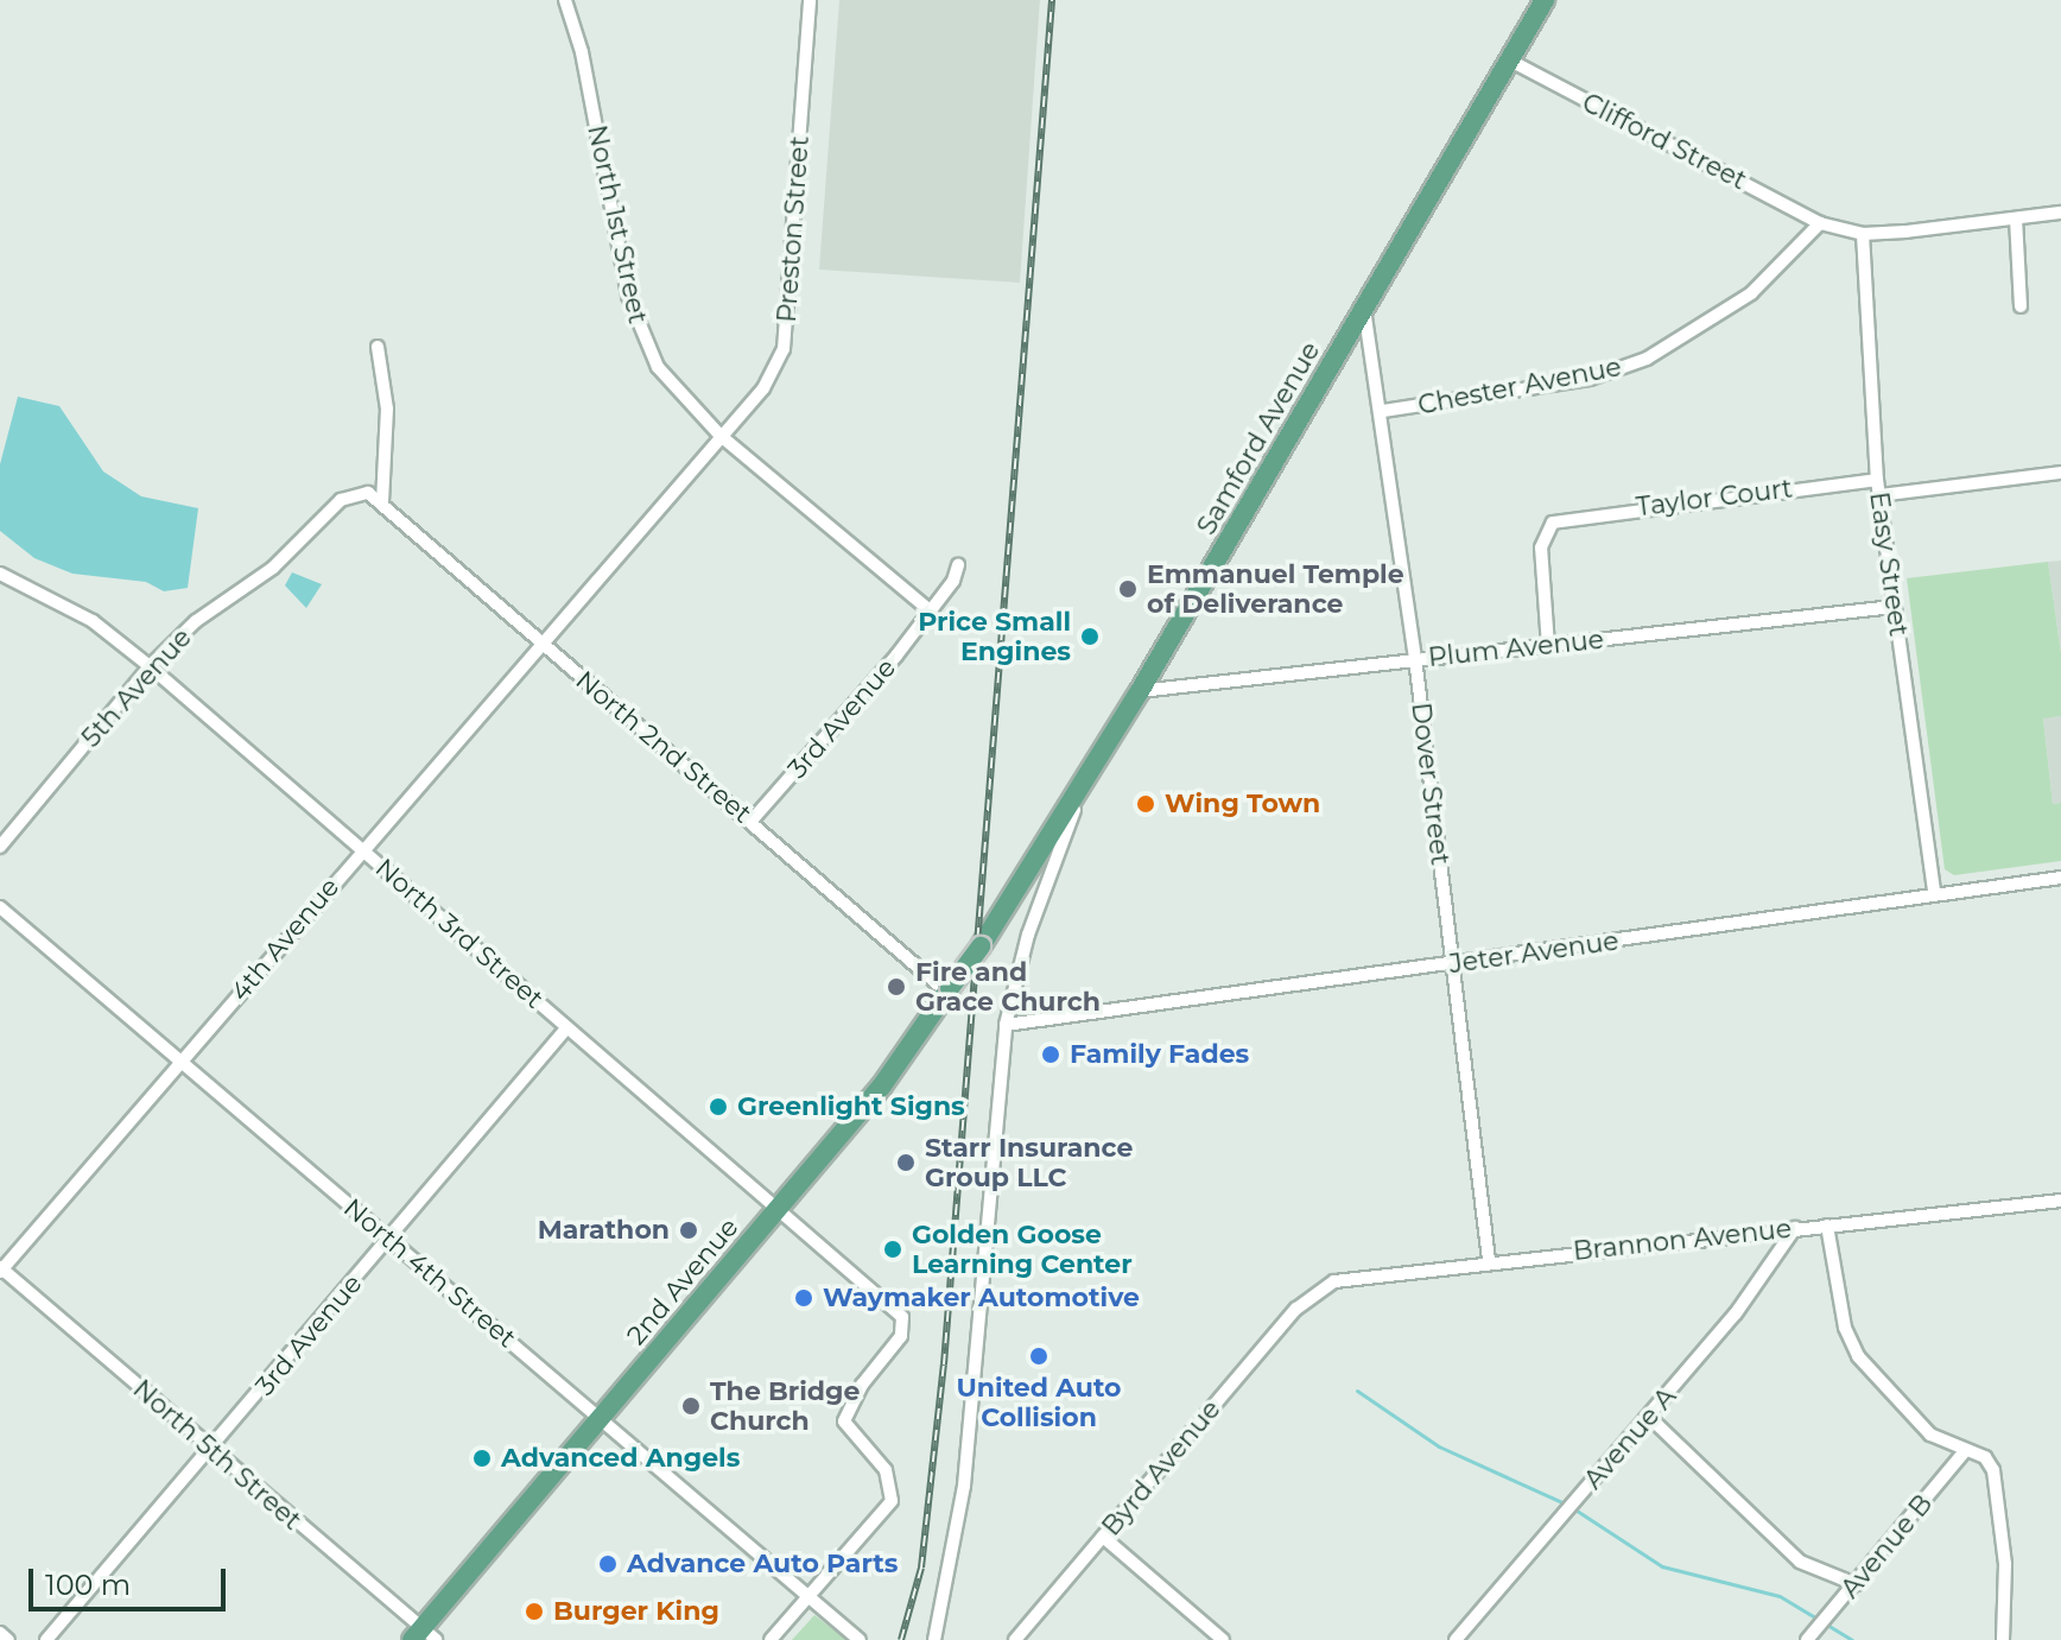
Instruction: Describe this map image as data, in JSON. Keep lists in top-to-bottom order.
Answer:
{
  "streets": {
    "main road": ["Samford Avenue", "2nd Avenue"],
    "street": [
      "Clifford Street",
      "North 1st Street",
      "Preston Street",
      "Chester Avenue",
      "Taylor Court",
      "Easy Street",
      "Plum Avenue",
      "5th Avenue",
      "3rd Avenue",
      "North 2nd Street",
      "Dover Street",
      "North 3rd Street",
      "4th Avenue",
      "Jeter Avenue",
      "Brannon Avenue",
      "North 4th Street",
      "Avenue A",
      "North 5th Street",
      "Byrd Avenue",
      "Avenue B"
    ]
  },
  "crossings": [
    ["Clifford Street", "Chester Avenue"],
    ["Clifford Street", "Samford Avenue"],
    ["North 1st Street", "Preston Street"],
    ["North 1st Street", "3rd Avenue"],
    ["North 1st Street", "4th Avenue"],
    ["Preston Street", "4th Avenue"],
    ["Chester Avenue", "Dover Street"],
    ["Samford Avenue", "Plum Avenue"],
    ["Samford Avenue", "Dover Street"],
    ["Samford Avenue", "2nd Avenue"],
    ["Taylor Court", "Easy Street"],
    ["Taylor Court", "Plum Avenue"],
    ["Easy Street", "Plum Avenue"],
    ["Easy Street", "Jeter Avenue"],
    ["Plum Avenue", "Dover Street"],
    ["5th Avenue", "North 2nd Street"],
    ["5th Avenue", "North 3rd Street"],
    ["3rd Avenue", "North 2nd Street"],
    ["3rd Avenue", "North 3rd Street"],
    ["3rd Avenue", "North 4th Street"],
    ["3rd Avenue", "North 5th Street"],
    ["North 2nd Street", "4th Avenue"],
    ["North 2nd Street", "2nd Avenue"],
    ["Dover Street", "Jeter Avenue"],
    ["Dover Street", "Brannon Avenue"],
    ["North 3rd Street", "4th Avenue"],
    ["North 3rd Street", "North 4th Street"],
    ["North 3rd Street", "2nd Avenue"],
    ["4th Avenue", "North 4th Street"],
    ["4th Avenue", "North 5th Street"],
    ["Brannon Avenue", "Avenue A"],
    ["Brannon Avenue", "Byrd Avenue"],
    ["North 4th Street", "2nd Avenue"],
    ["2nd Avenue", "North 5th Street"]
  ],
  "places": [
    "Emmanuel Temple of Deliverance",
    "Price Small Engines",
    "Wing Town",
    "Fire and Grace Church",
    "Family Fades",
    "Greenlight Signs",
    "Starr Insurance Group LLC",
    "Marathon",
    "Golden Goose Learning Center",
    "Waymaker Automotive",
    "United Auto Collision",
    "The Bridge Church",
    "Advanced Angels",
    "Advance Auto Parts",
    "Burger King"
  ],
  "scale_bar": "100 m"
}
